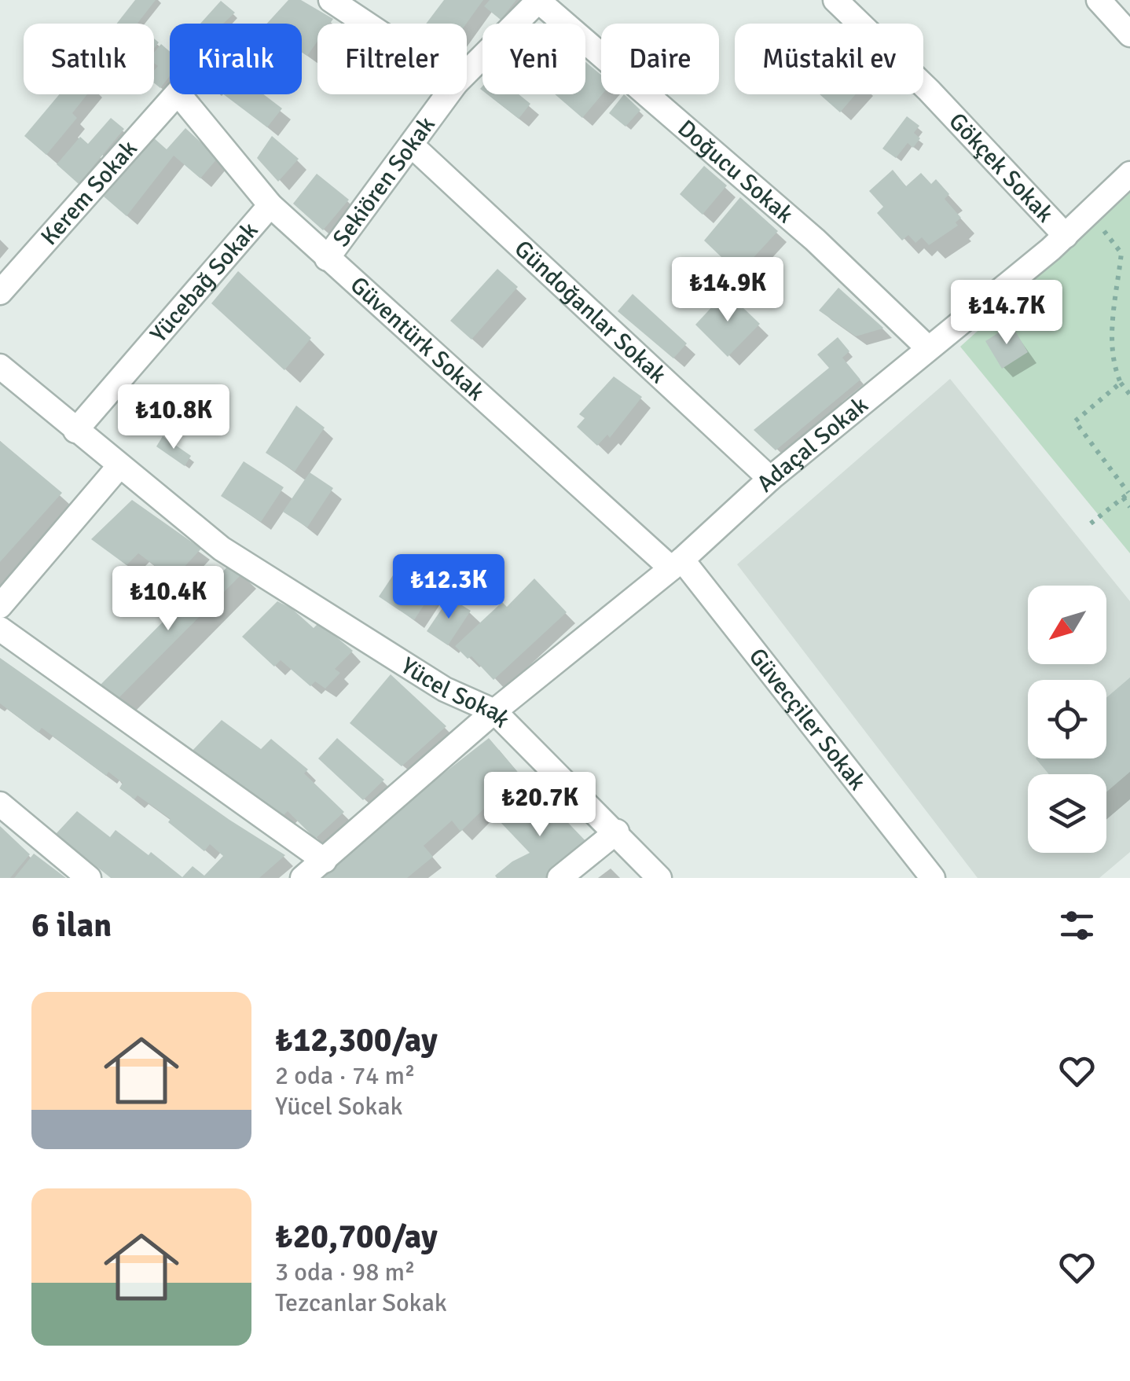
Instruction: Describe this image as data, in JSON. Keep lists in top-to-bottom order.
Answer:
{
  "streets": {
    "street": [
      "Gökçek Sokak",
      "Doğucu Sokak",
      "Sekiören Sokak",
      "Kerem Sokak",
      "Yücebağ Sokak",
      "Gündoğanlar Sokak",
      "Güventürk Sokak",
      "Adaçal Sokak",
      "Yücel Sokak",
      "Güvecçiler Sokak"
    ]
  },
  "crossings": [
    ["Gökçek Sokak", "Adaçal Sokak"],
    ["Doğucu Sokak", "Sekiören Sokak"],
    ["Doğucu Sokak", "Adaçal Sokak"],
    ["Sekiören Sokak", "Gündoğanlar Sokak"],
    ["Sekiören Sokak", "Güventürk Sokak"],
    ["Yücebağ Sokak", "Güventürk Sokak"],
    ["Yücebağ Sokak", "Yücel Sokak"],
    ["Gündoğanlar Sokak", "Adaçal Sokak"],
    ["Güventürk Sokak", "Adaçal Sokak"],
    ["Güventürk Sokak", "Güvecçiler Sokak"],
    ["Adaçal Sokak", "Yücel Sokak"],
    ["Adaçal Sokak", "Güvecçiler Sokak"]
  ],
  "north": "bottom left",
  "page": {
    "chip": [
      "Satılık",
      "Kiralık",
      "Filtreler",
      "Yeni",
      "Daire",
      "Müstakil ev"
    ],
    "price": [
      "₺14.9K",
      "₺14.7K",
      "₺10.8K",
      "₺12.3K",
      "₺10.4K",
      "₺20.7K"
    ],
    "heading": "6 ilan",
    "list": [
      {
        "name": "₺12,300/ay",
        "note": "2 oda · 74 m² · Yücel Sokak"
      },
      {
        "name": "₺20,700/ay",
        "note": "3 oda · 98 m² · Tezcanlar Sokak"
      }
    ]
  }
}
